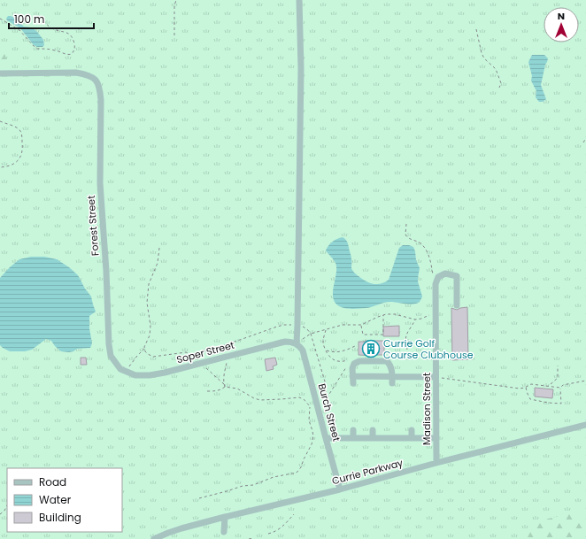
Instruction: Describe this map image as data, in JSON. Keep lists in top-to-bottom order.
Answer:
{
  "streets": {
    "street": [
      "Forest Street",
      "Soper Street",
      "Madison Street",
      "Burch Street",
      "Currie Parkway"
    ]
  },
  "crossings": [
    ["Forest Street", "Soper Street"],
    ["Soper Street", "Burch Street"],
    ["Madison Street", "Currie Parkway"],
    ["Burch Street", "Currie Parkway"]
  ],
  "places": {
    "building": ["Currie Golf Course Clubhouse"]
  },
  "legend": ["Road", "Water", "Building"],
  "scale_bar": "100 m",
  "north": "top"
}
